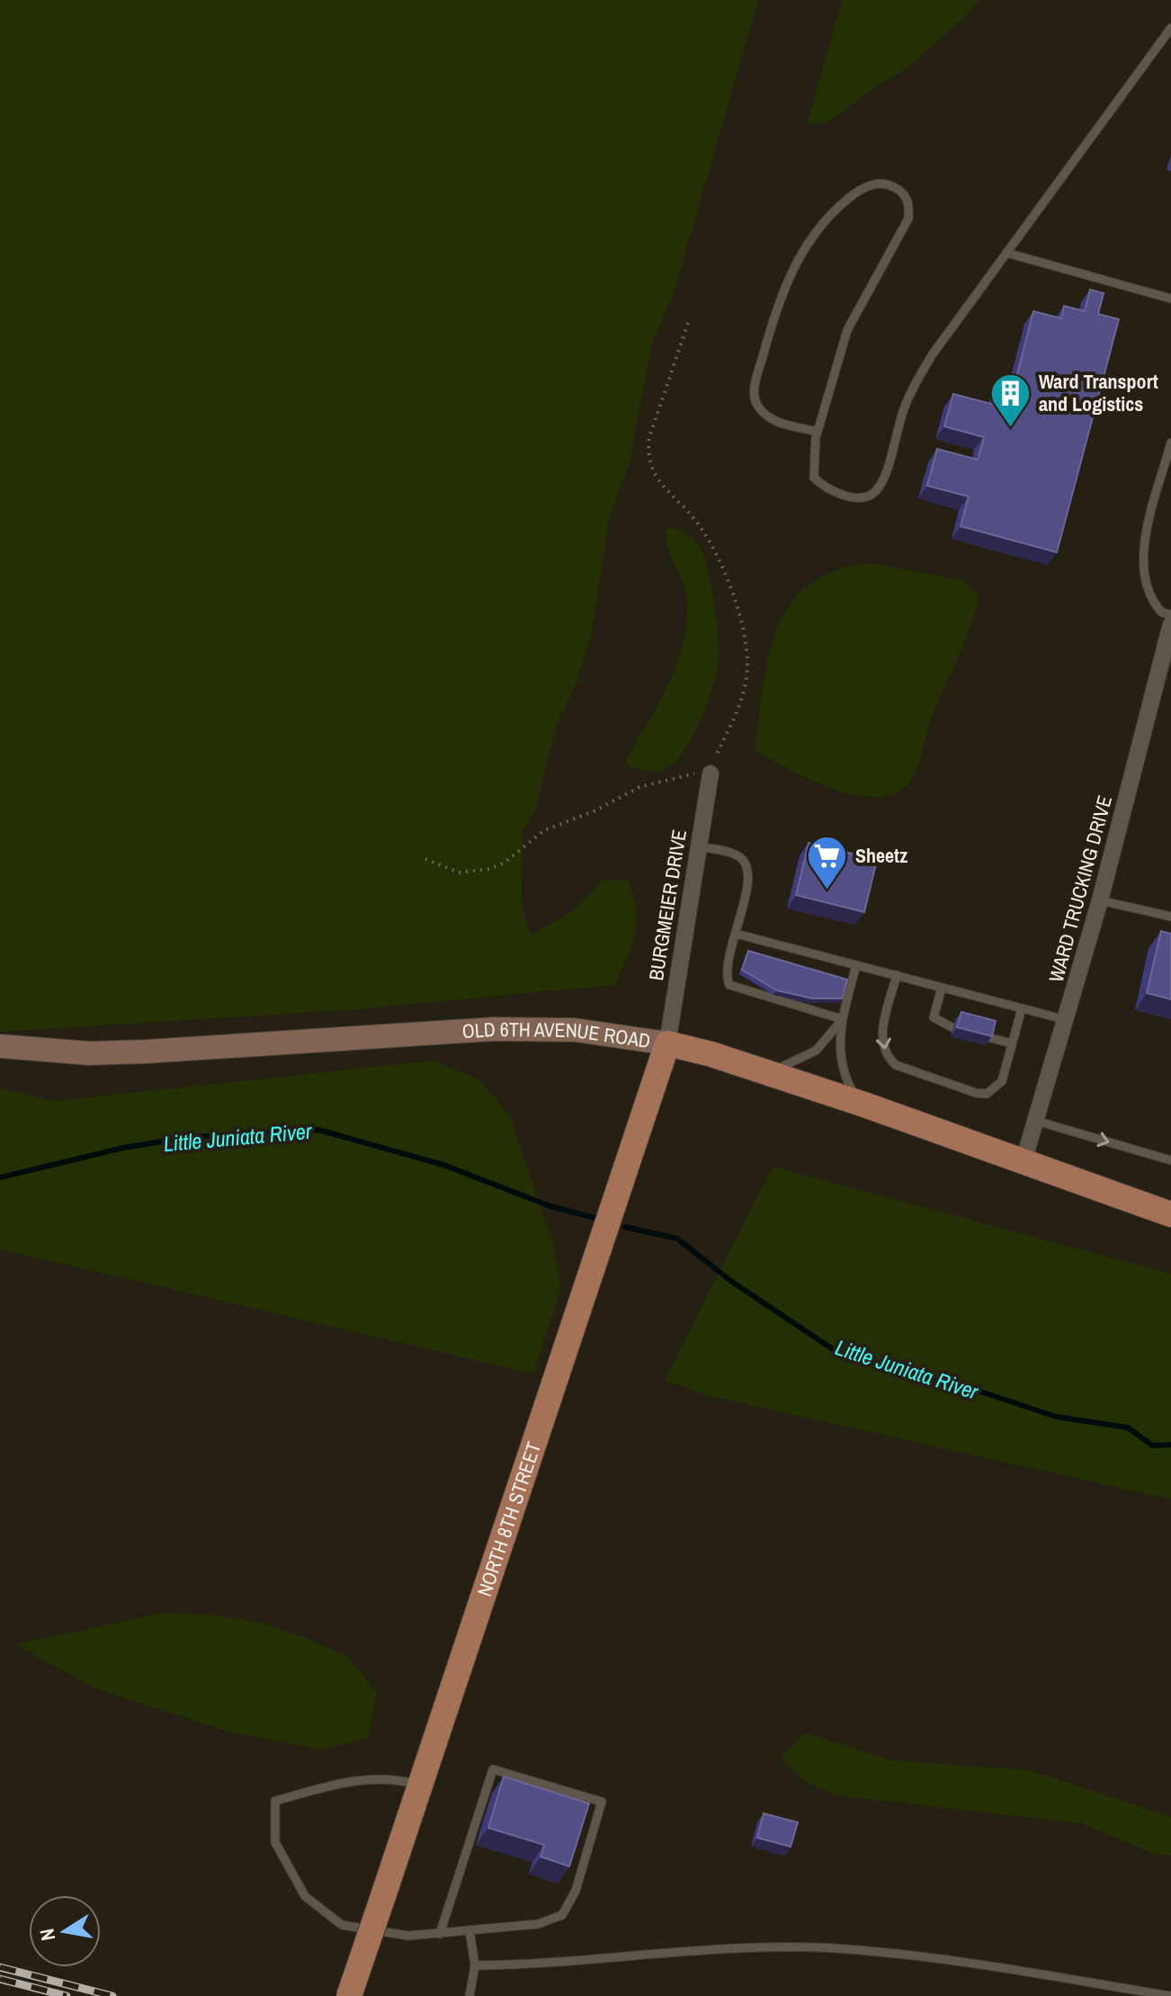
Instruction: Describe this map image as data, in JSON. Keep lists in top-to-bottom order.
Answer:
{
  "streets": {
    "main road": ["OLD 6TH AVENUE ROAD", "NORTH 8TH STREET"],
    "street": ["WARD TRUCKING DRIVE", "BURGMEIER DRIVE"]
  },
  "crossings": [
    ["WARD TRUCKING DRIVE", "OLD 6TH AVENUE ROAD"],
    ["BURGMEIER DRIVE", "OLD 6TH AVENUE ROAD"],
    ["BURGMEIER DRIVE", "NORTH 8TH STREET"],
    ["OLD 6TH AVENUE ROAD", "NORTH 8TH STREET"]
  ],
  "water": ["Little Juniata River"],
  "places": {
    "building": ["Ward Transport and Logistics"],
    "supermarket": ["Sheetz"]
  },
  "north": "left"
}
